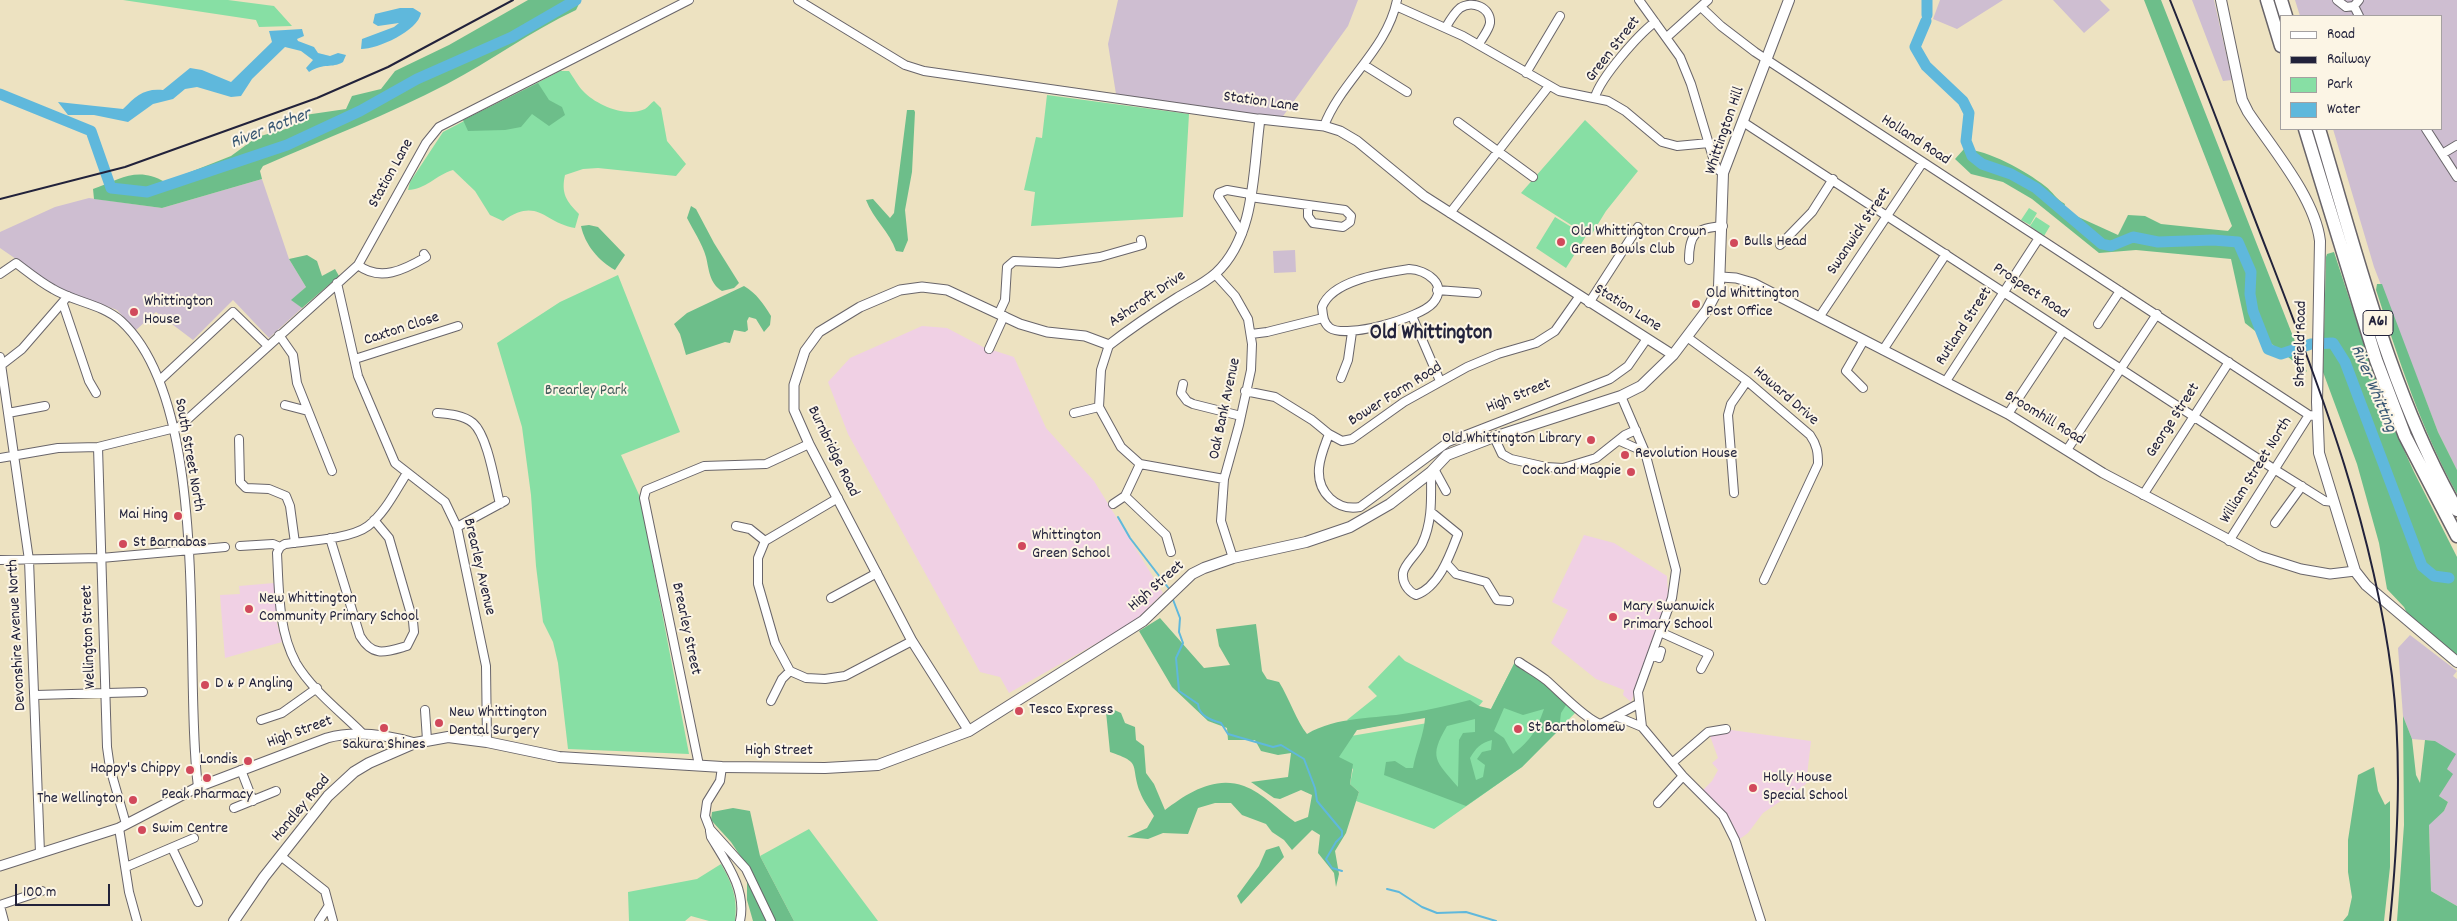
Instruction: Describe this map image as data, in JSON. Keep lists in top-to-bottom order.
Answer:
{
  "streets": {
    "highway": ["A61"],
    "main road": [
      "Whittington Hill",
      "Sheffield Road",
      "High Street",
      "Handley Road"
    ],
    "street": [
      "Green Street",
      "Station Lane",
      "Holland Road",
      "Swanwick Street",
      "Prospect Road",
      "Ashcroft Drive",
      "Rutland Street",
      "Caxton Close",
      "Bower Farm Road",
      "Howard Drive",
      "Oak Bank Avenue",
      "Broomhill Road",
      "George Street",
      "Burnbridge Road",
      "South Street North",
      "William Street North",
      "Brearley Avenue",
      "Brearley Street",
      "Devonshire Avenue North",
      "Wellington Street"
    ]
  },
  "crossings": [
    ["Station Lane", "Ashcroft Drive"],
    ["Station Lane", "Bower Farm Road"],
    ["Station Lane", "High Street"],
    ["Station Lane", "South Street North"],
    ["Station Lane", "Brearley Avenue"],
    ["Whittington Hill", "Holland Road"],
    ["Whittington Hill", "Prospect Road"],
    ["Whittington Hill", "High Street"],
    ["Whittington Hill", "Broomhill Road"],
    ["Holland Road", "Swanwick Street"],
    ["Holland Road", "Rutland Street"],
    ["Holland Road", "Sheffield Road"],
    ["Holland Road", "George Street"],
    ["Holland Road", "William Street North"],
    ["Swanwick Street", "Prospect Road"],
    ["Swanwick Street", "Broomhill Road"],
    ["Prospect Road", "Rutland Street"],
    ["Prospect Road", "Sheffield Road"],
    ["Prospect Road", "George Street"],
    ["Prospect Road", "William Street North"],
    ["Ashcroft Drive", "Oak Bank Avenue"],
    ["Ashcroft Drive", "Burnbridge Road"],
    ["Rutland Street", "Broomhill Road"],
    ["Caxton Close", "Brearley Avenue"],
    ["Sheffield Road", "Broomhill Road"],
    ["Sheffield Road", "William Street North"],
    ["Bower Farm Road", "High Street"],
    ["Bower Farm Road", "Oak Bank Avenue"],
    ["High Street", "Howard Drive"],
    ["High Street", "Oak Bank Avenue"],
    ["High Street", "Broomhill Road"],
    ["High Street", "Burnbridge Road"],
    ["High Street", "South Street North"],
    ["High Street", "Brearley Avenue"],
    ["High Street", "Brearley Street"],
    ["High Street", "Devonshire Avenue North"],
    ["High Street", "Wellington Street"],
    ["High Street", "Handley Road"],
    ["Broomhill Road", "George Street"],
    ["Broomhill Road", "William Street North"],
    ["Burnbridge Road", "Brearley Street"]
  ],
  "districts": ["Old Whittington"],
  "water": ["River Rother", "River Whitting"],
  "parks": ["Brearley Park"],
  "places": [
    "Old Whittington Crown Green Bowls Club",
    "Bulls Head",
    "Old Whittington Post Office",
    "Whittington House",
    "Old Whittington Library",
    "Revolution House",
    "Cock and Magpie",
    "Mai Hing",
    "St Barnabas",
    "Whittington Green School",
    "New Whittington Community Primary School",
    "Mary Swanwick Primary School",
    "D & P Angling",
    "Tesco Express",
    "New Whittington Dental Surgery",
    "Sakura Shines",
    "St Bartholomew",
    "Londis",
    "Happy's Chippy",
    "Peak Pharmacy",
    "Holly House Special School",
    "The Wellington",
    "Swim Centre"
  ],
  "legend": [
    "Road",
    "Railway",
    "Park",
    "Water"
  ],
  "scale_bar": "100 m"
}
